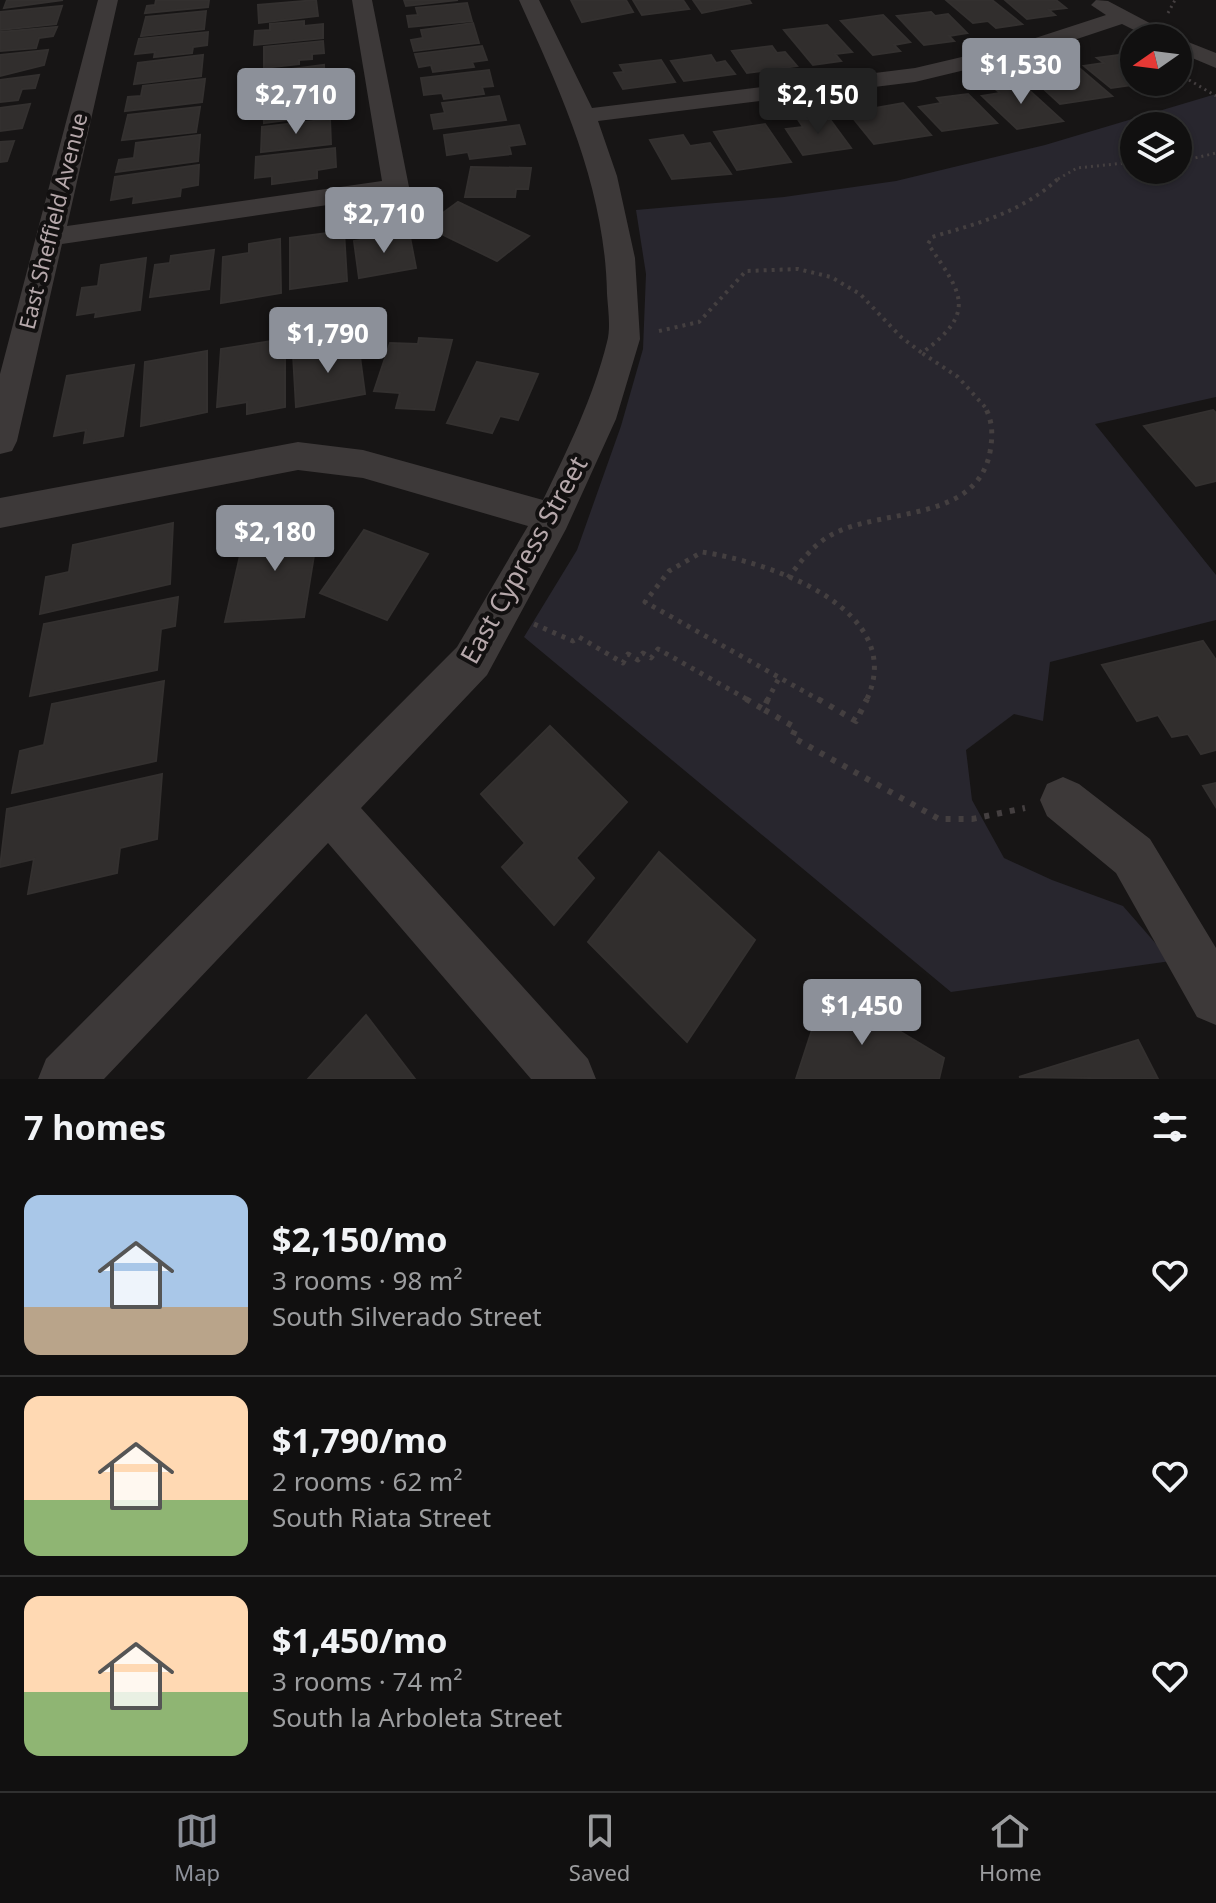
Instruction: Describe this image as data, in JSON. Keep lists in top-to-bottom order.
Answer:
{
  "streets": {
    "street": ["East Sheffield Avenue", "East Cypress Street"]
  },
  "north": "left",
  "page": {
    "price": [
      "$1,530",
      "$2,710",
      "$2,150",
      "$2,710",
      "$1,790",
      "$2,180",
      "$1,450"
    ],
    "heading": "7 homes",
    "list": [
      {
        "name": "$2,150/mo",
        "note": "3 rooms · 98 m² · South Silverado Street"
      },
      {
        "name": "$1,790/mo",
        "note": "2 rooms · 62 m² · South Riata Street"
      },
      {
        "name": "$1,450/mo",
        "note": "3 rooms · 74 m² · South la Arboleta Street"
      }
    ],
    "tabs": ["Map", "Saved", "Home"]
  }
}
